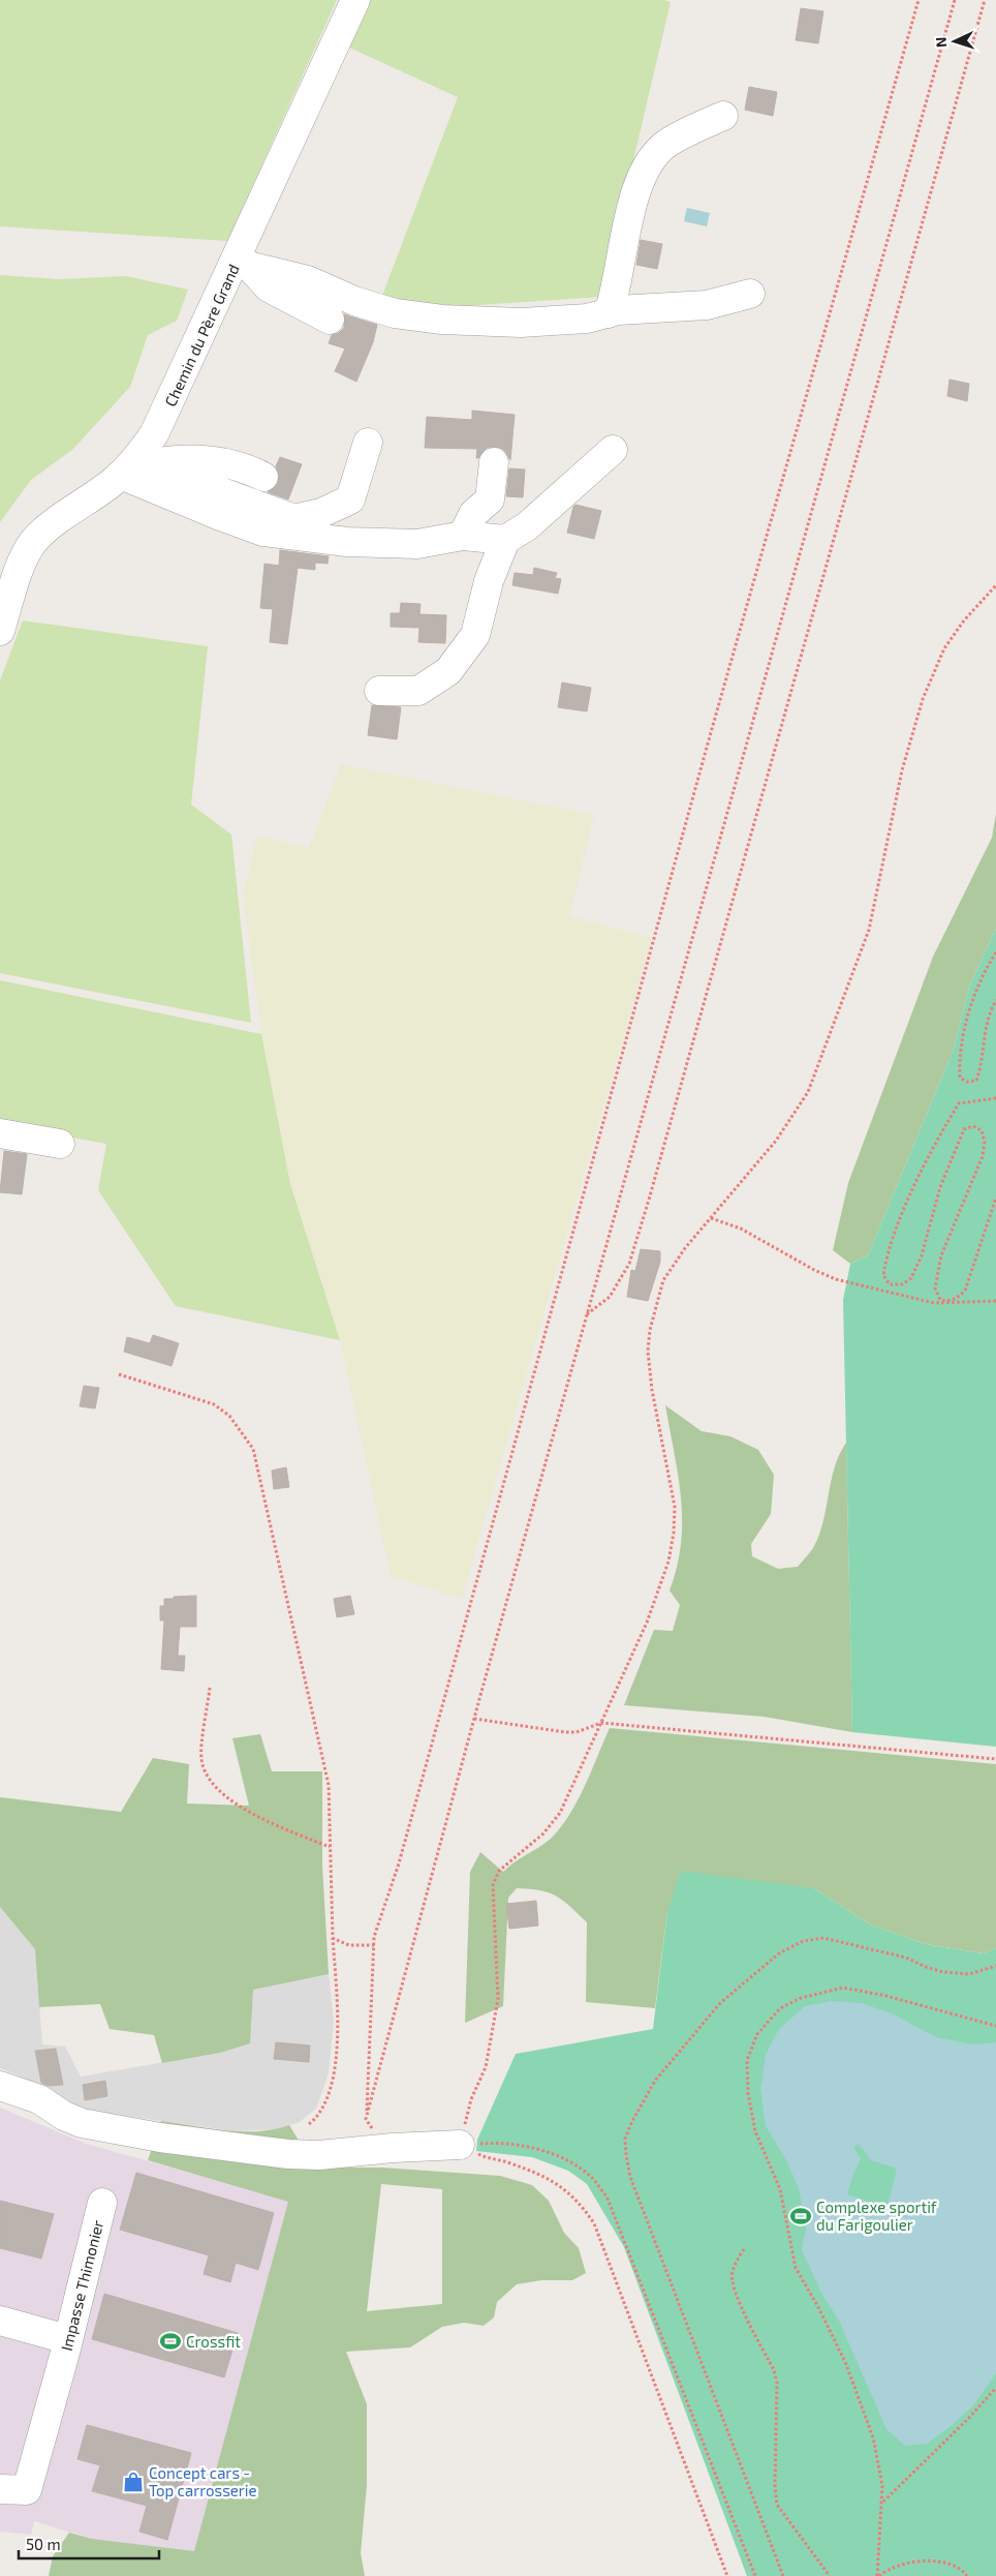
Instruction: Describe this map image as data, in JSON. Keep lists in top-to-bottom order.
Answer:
{
  "streets": {
    "street": ["Chemin du Père Grand", "Impasse Thimonier"]
  },
  "places": {
    "sports": ["Complexe sportif du Farigoulier", "Crossfit"],
    "shop": ["Concept cars - Top carrosserie"]
  },
  "scale_bar": "50 m",
  "north": "left"
}
